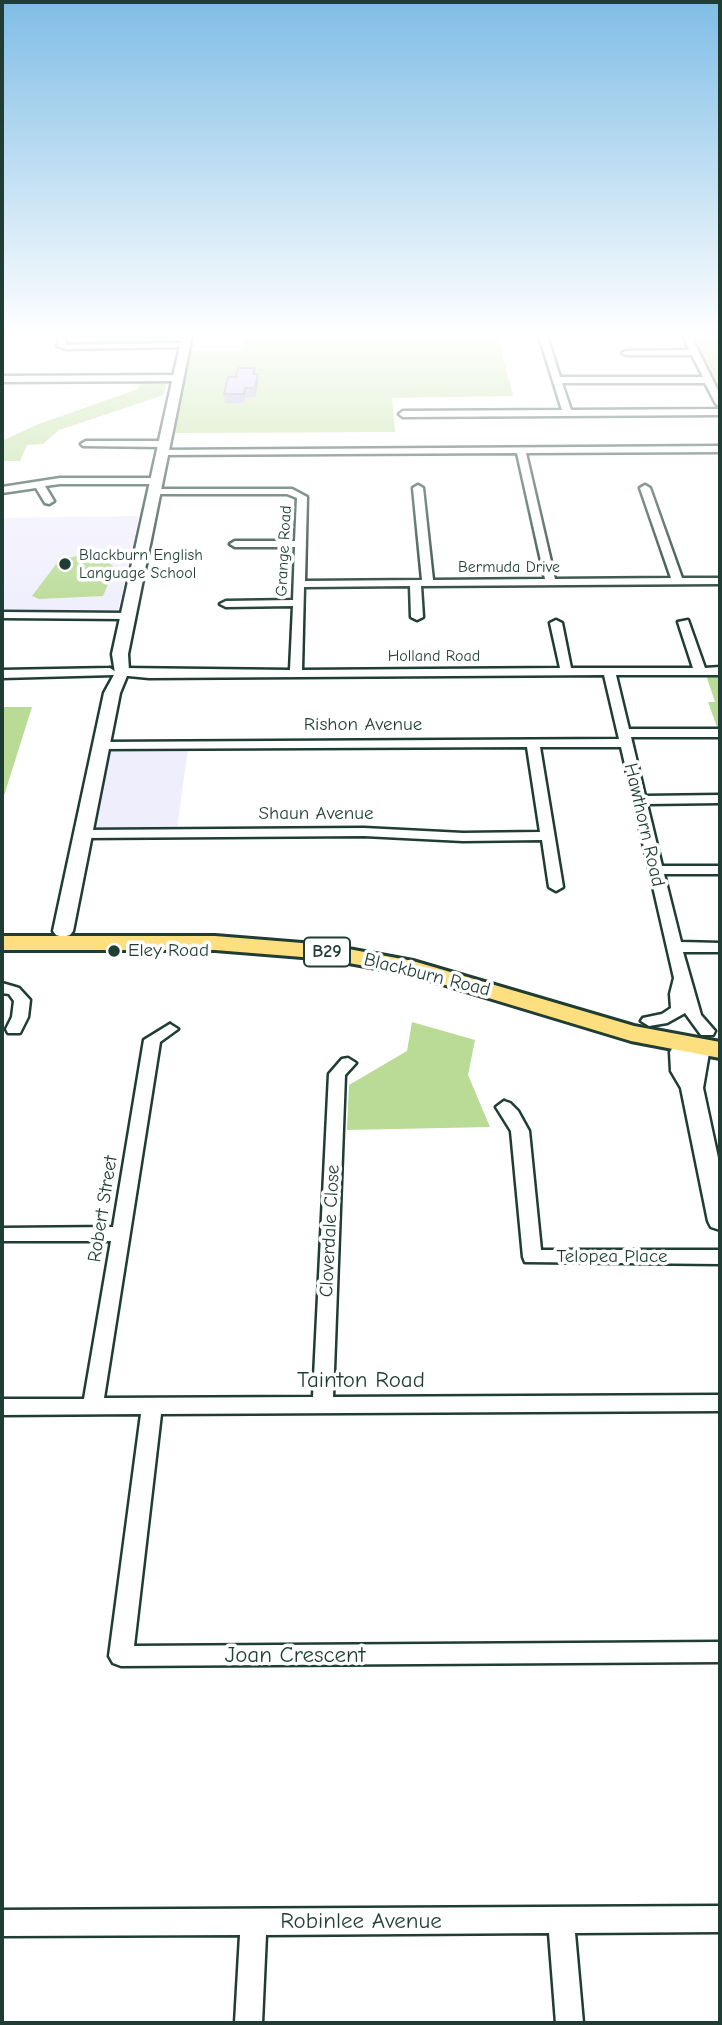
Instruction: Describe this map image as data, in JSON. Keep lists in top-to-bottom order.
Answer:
{
  "streets": {
    "main road": ["B29", "Blackburn Road"],
    "street": [
      "Grange Road",
      "Bermuda Drive",
      "Holland Road",
      "Rishon Avenue",
      "Shaun Avenue",
      "Hawthorn Road",
      "Robert Street",
      "Cloverdale Close",
      "Telopea Place",
      "Tainton Road",
      "Joan Crescent",
      "Robinlee Avenue"
    ]
  },
  "crossings": [
    ["Grange Road", "Bermuda Drive"],
    ["Grange Road", "Holland Road"],
    ["Holland Road", "Hawthorn Road"],
    ["Rishon Avenue", "Hawthorn Road"],
    ["Hawthorn Road", "Blackburn Road"],
    ["Robert Street", "Tainton Road"],
    ["Cloverdale Close", "Tainton Road"],
    ["Tainton Road", "Joan Crescent"]
  ],
  "places": ["Blackburn English Language School", "Eley Road"]
}
